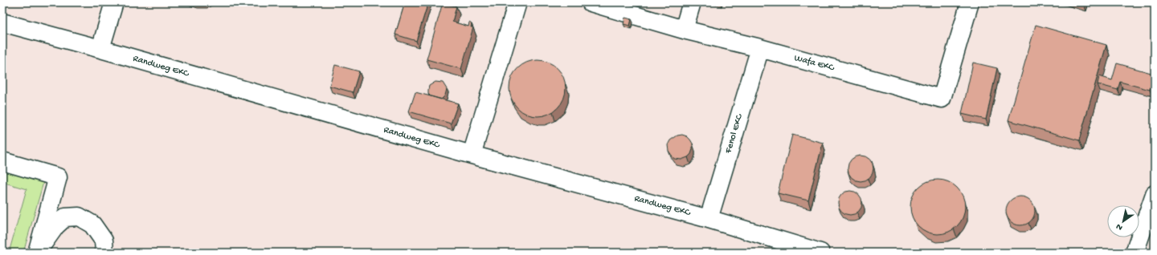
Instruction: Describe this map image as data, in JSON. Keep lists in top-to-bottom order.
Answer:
{
  "streets": {
    "lane": ["Wafa EKC", "Randweg EKC", "Fenol EKC"]
  },
  "crossings": [
    ["Wafa EKC", "Fenol EKC"],
    ["Randweg EKC", "Fenol EKC"]
  ],
  "north": "bottom left"
}
